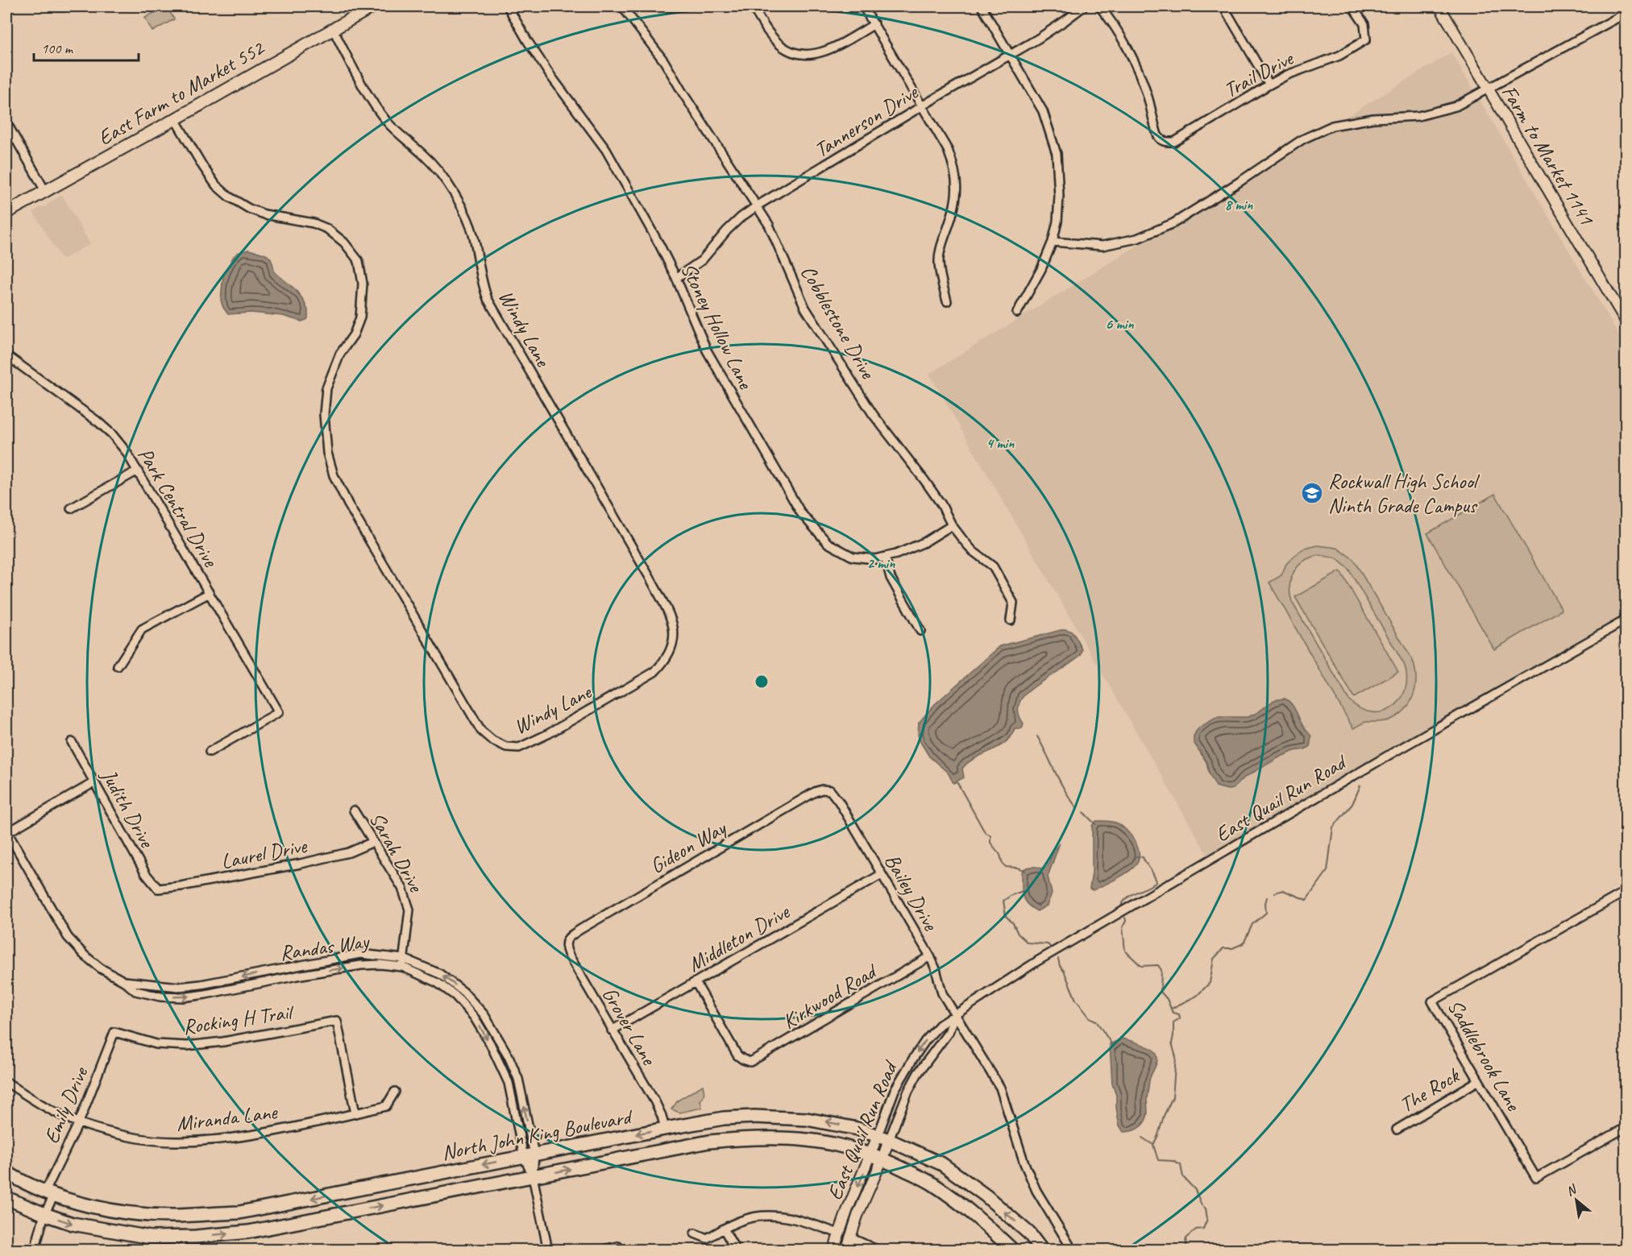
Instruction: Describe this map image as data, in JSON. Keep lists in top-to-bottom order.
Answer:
{
  "streets": {
    "main road": ["East Farm to Market 552", "North John King Boulevard"],
    "street": [
      "Trail Drive",
      "Tannerson Drive",
      "Farm to Market 1141",
      "Cobblestone Drive",
      "Stoney Hollow Lane",
      "Windy Lane",
      "Park Central Drive",
      "East Quail Run Road",
      "Judith Drive",
      "Gideon Way",
      "Sarah Drive",
      "Laurel Drive",
      "Bailey Drive",
      "Middleton Drive",
      "Randas Way",
      "Kirkwood Road",
      "Rocking H Trail",
      "Grover Lane",
      "Saddlebrook Lane",
      "The Rock",
      "Emily Drive",
      "Miranda Lane"
    ]
  },
  "crossings": [
    ["East Farm to Market 552", "Windy Lane"],
    ["Tannerson Drive", "Cobblestone Drive"],
    ["Tannerson Drive", "Stoney Hollow Lane"],
    ["Cobblestone Drive", "Stoney Hollow Lane"],
    ["East Quail Run Road", "Bailey Drive"],
    ["East Quail Run Road", "North John King Boulevard"],
    ["Judith Drive", "Laurel Drive"],
    ["Gideon Way", "Bailey Drive"],
    ["Gideon Way", "Grover Lane"],
    ["Sarah Drive", "Laurel Drive"],
    ["Sarah Drive", "Randas Way"],
    ["Bailey Drive", "Middleton Drive"],
    ["Bailey Drive", "Kirkwood Road"],
    ["Middleton Drive", "Kirkwood Road"],
    ["Middleton Drive", "Grover Lane"],
    ["Randas Way", "North John King Boulevard"],
    ["Rocking H Trail", "Emily Drive"],
    ["Rocking H Trail", "Miranda Lane"],
    ["Grover Lane", "North John King Boulevard"],
    ["Saddlebrook Lane", "The Rock"],
    ["Emily Drive", "Miranda Lane"],
    ["Emily Drive", "North John King Boulevard"]
  ],
  "places": {
    "school or university": ["Rockwall High School Ninth Grade Campus"]
  },
  "scale_bar": "100 m",
  "north": "top left",
  "rings": [
    "8 min",
    "6 min",
    "4 min",
    "2 min"
  ]
}
